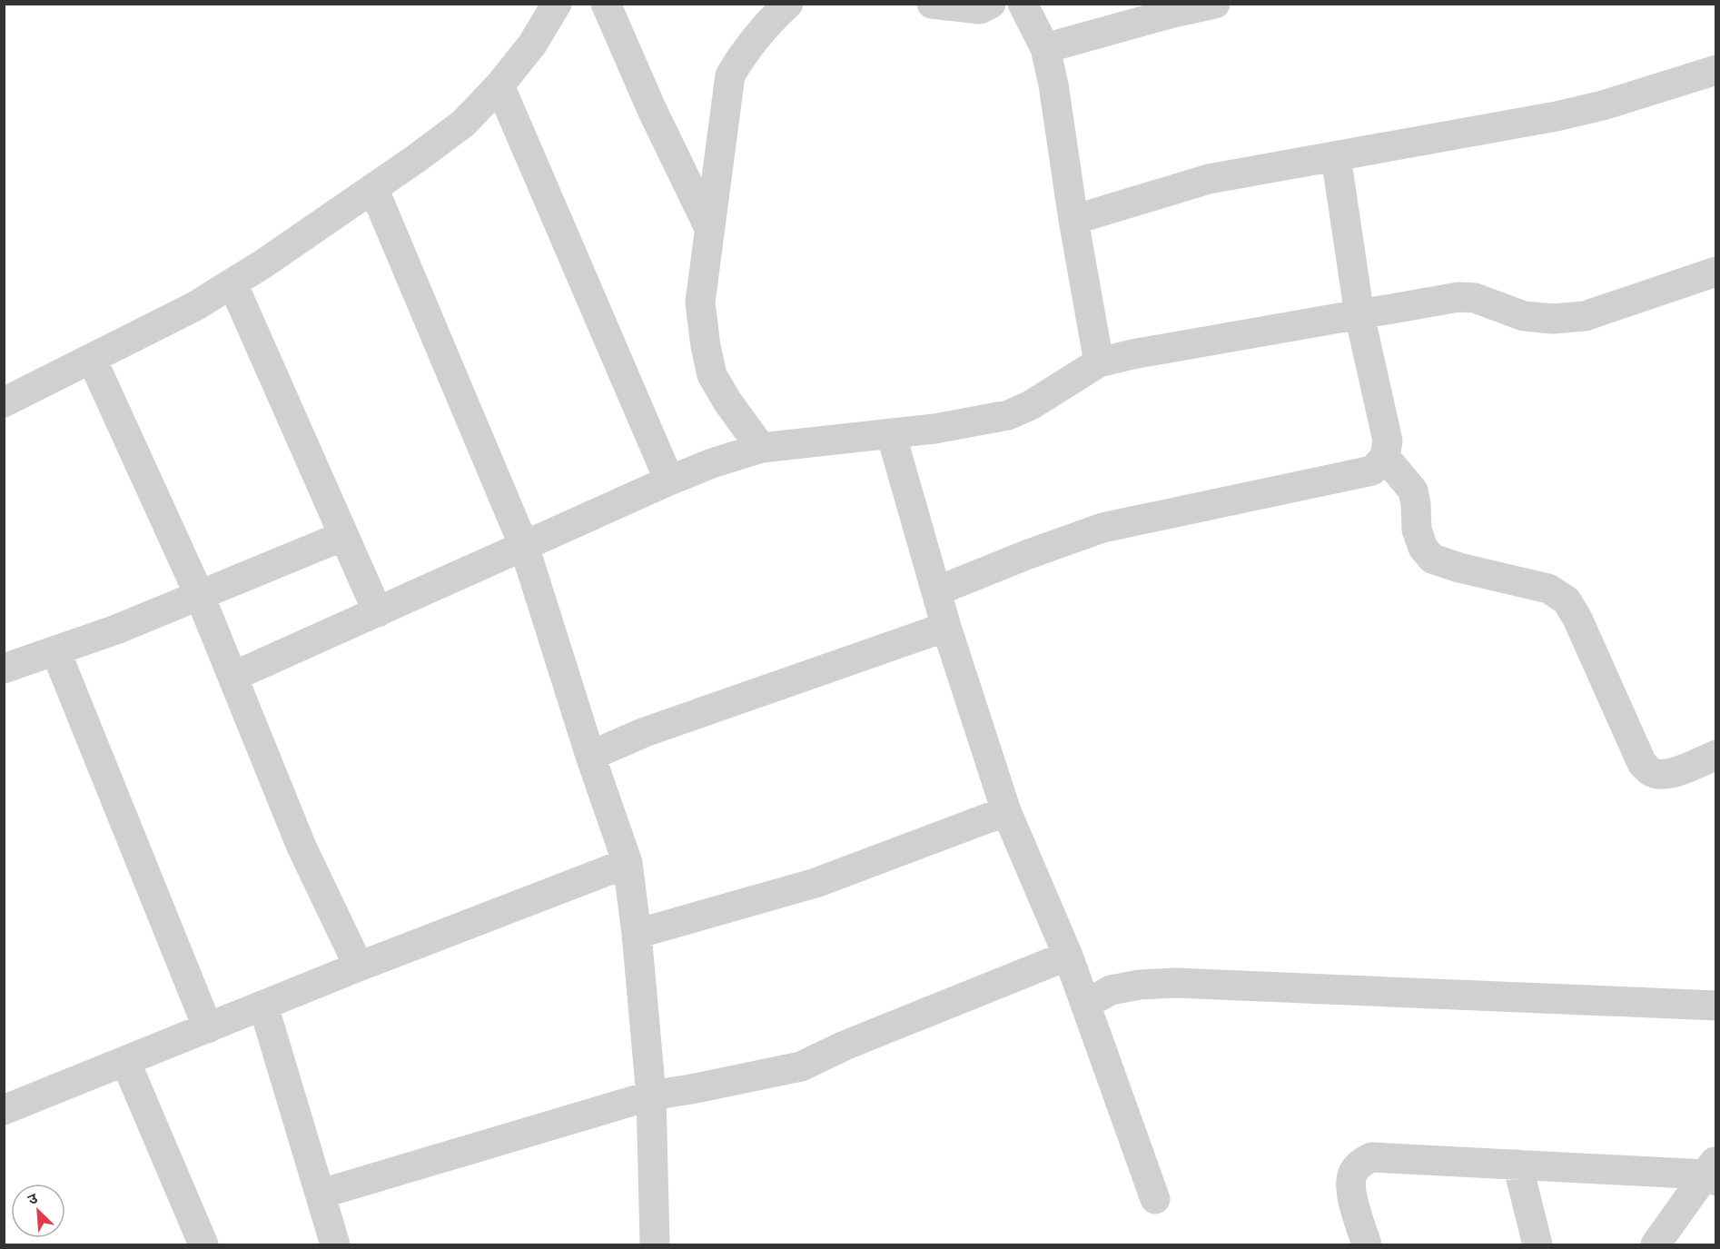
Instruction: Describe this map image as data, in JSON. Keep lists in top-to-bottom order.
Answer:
{
  "north": "top left"
}
